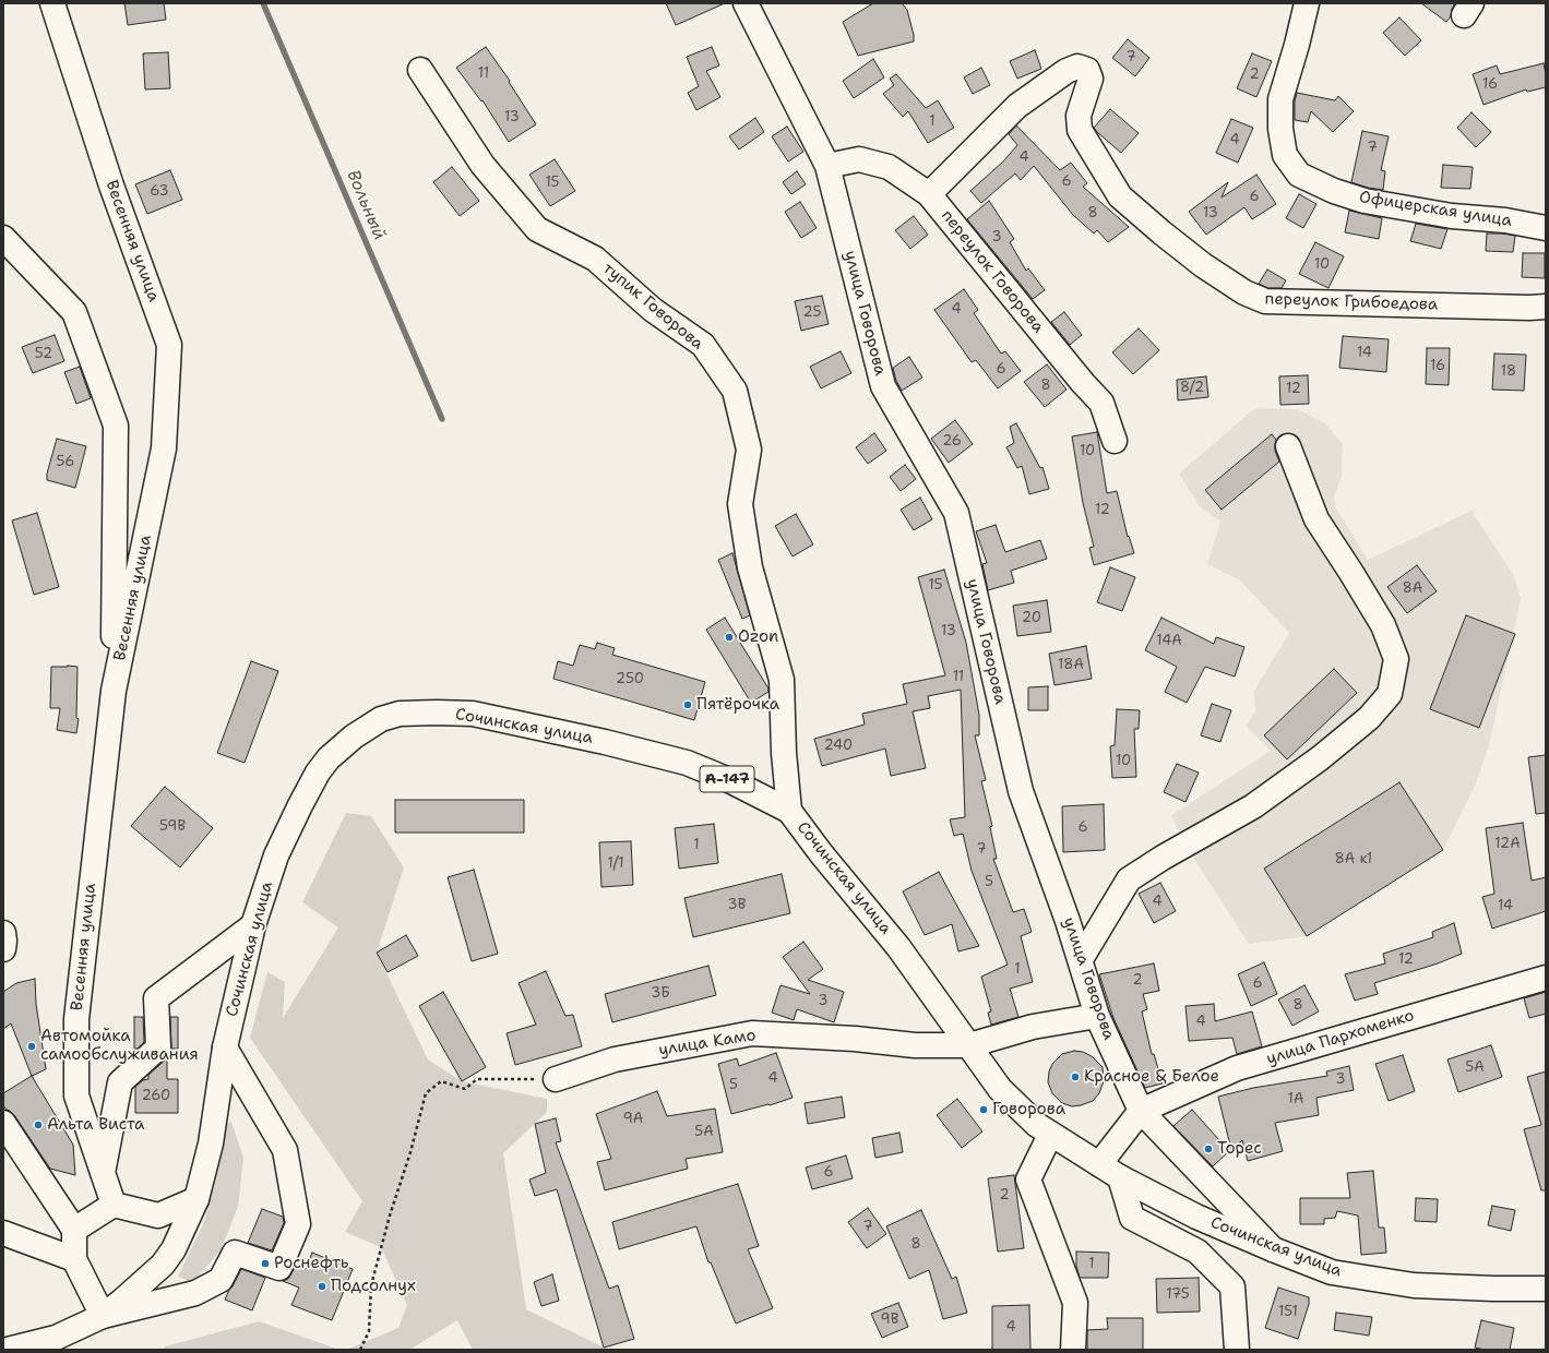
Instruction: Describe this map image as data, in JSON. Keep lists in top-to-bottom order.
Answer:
{
  "streets": {
    "main road": [
      "Офицерская улица",
      "Весенняя улица",
      "переулок Говорова",
      "переулок Грибоедова",
      "тупик Говорова",
      "улица Говорова",
      "Сочинская улица",
      "А-147",
      "улица Пархоменко",
      "улица Камо"
    ]
  },
  "crossings": [
    ["переулок Говорова", "переулок Грибоедова"],
    ["переулок Говорова", "улица Говорова"],
    ["тупик Говорова", "Сочинская улица"],
    ["улица Говорова", "Сочинская улица"],
    ["улица Говорова", "улица Пархоменко"],
    ["улица Говорова", "улица Камо"],
    ["Сочинская улица", "А-147"],
    ["Сочинская улица", "улица Камо"]
  ],
  "water": ["Вольный"],
  "places": [
    "Ozon",
    "Пятёрочка",
    "Автомойка самообслуживания",
    "Красное & Белое",
    "Говорова",
    "Альта Виста",
    "Торес",
    "Роснефть",
    "Подсолнух"
  ],
  "house_numbers": [
    "7",
    "11",
    "2",
    "16",
    "13",
    "1",
    "4",
    "7",
    "4",
    "6",
    "15",
    "63",
    "6",
    "8",
    "13",
    "3",
    "10",
    "4",
    "25",
    "14",
    "52",
    "16",
    "6",
    "18",
    "8",
    "8/2",
    "12",
    "26",
    "10",
    "56",
    "12",
    "15",
    "8А",
    "20",
    "13",
    "14А",
    "18А",
    "11",
    "250",
    "240",
    "10",
    "59В",
    "6",
    "12А",
    "1",
    "7",
    "8А к1",
    "1/1",
    "5",
    "4",
    "3В",
    "14",
    "12",
    "1",
    "2",
    "6",
    "3Б",
    "3",
    "8",
    "4",
    "5А",
    "4",
    "3",
    "5",
    "260",
    "1А",
    "9А",
    "5А",
    "6",
    "2",
    "7",
    "8",
    "1",
    "175",
    "151",
    "9В",
    "4"
  ]
}
